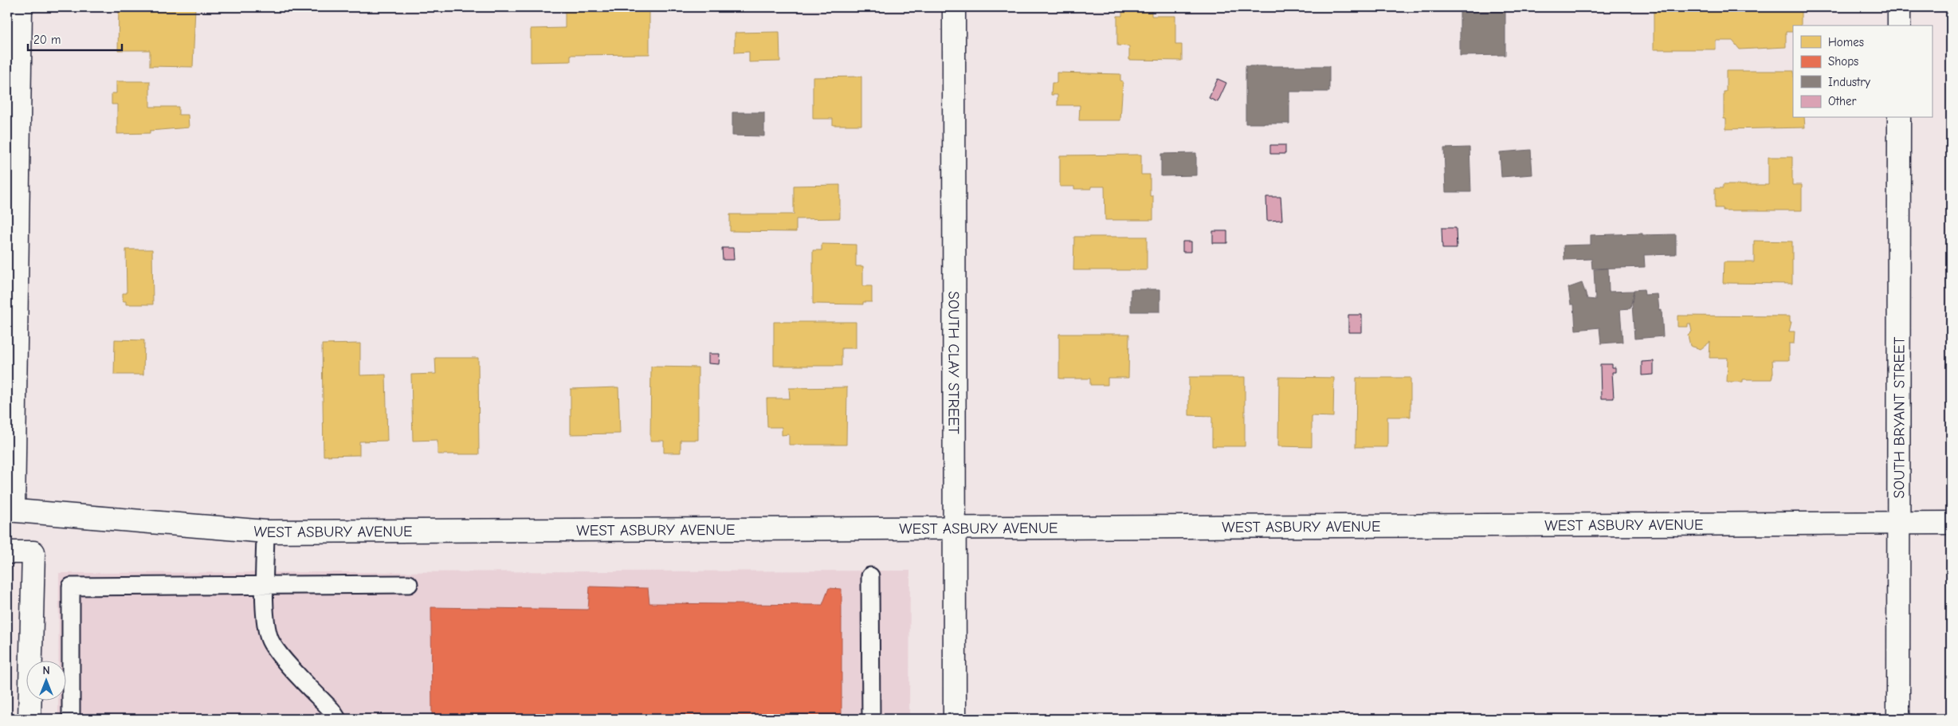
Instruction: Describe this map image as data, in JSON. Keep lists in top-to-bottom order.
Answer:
{
  "streets": {
    "street": ["SOUTH CLAY STREET", "SOUTH BRYANT STREET", "WEST ASBURY AVENUE"]
  },
  "crossings": [
    ["SOUTH CLAY STREET", "WEST ASBURY AVENUE"],
    ["SOUTH BRYANT STREET", "WEST ASBURY AVENUE"]
  ],
  "legend": [
    "Homes",
    "Shops",
    "Industry",
    "Other"
  ],
  "scale_bar": "20 m",
  "north": "top"
}
